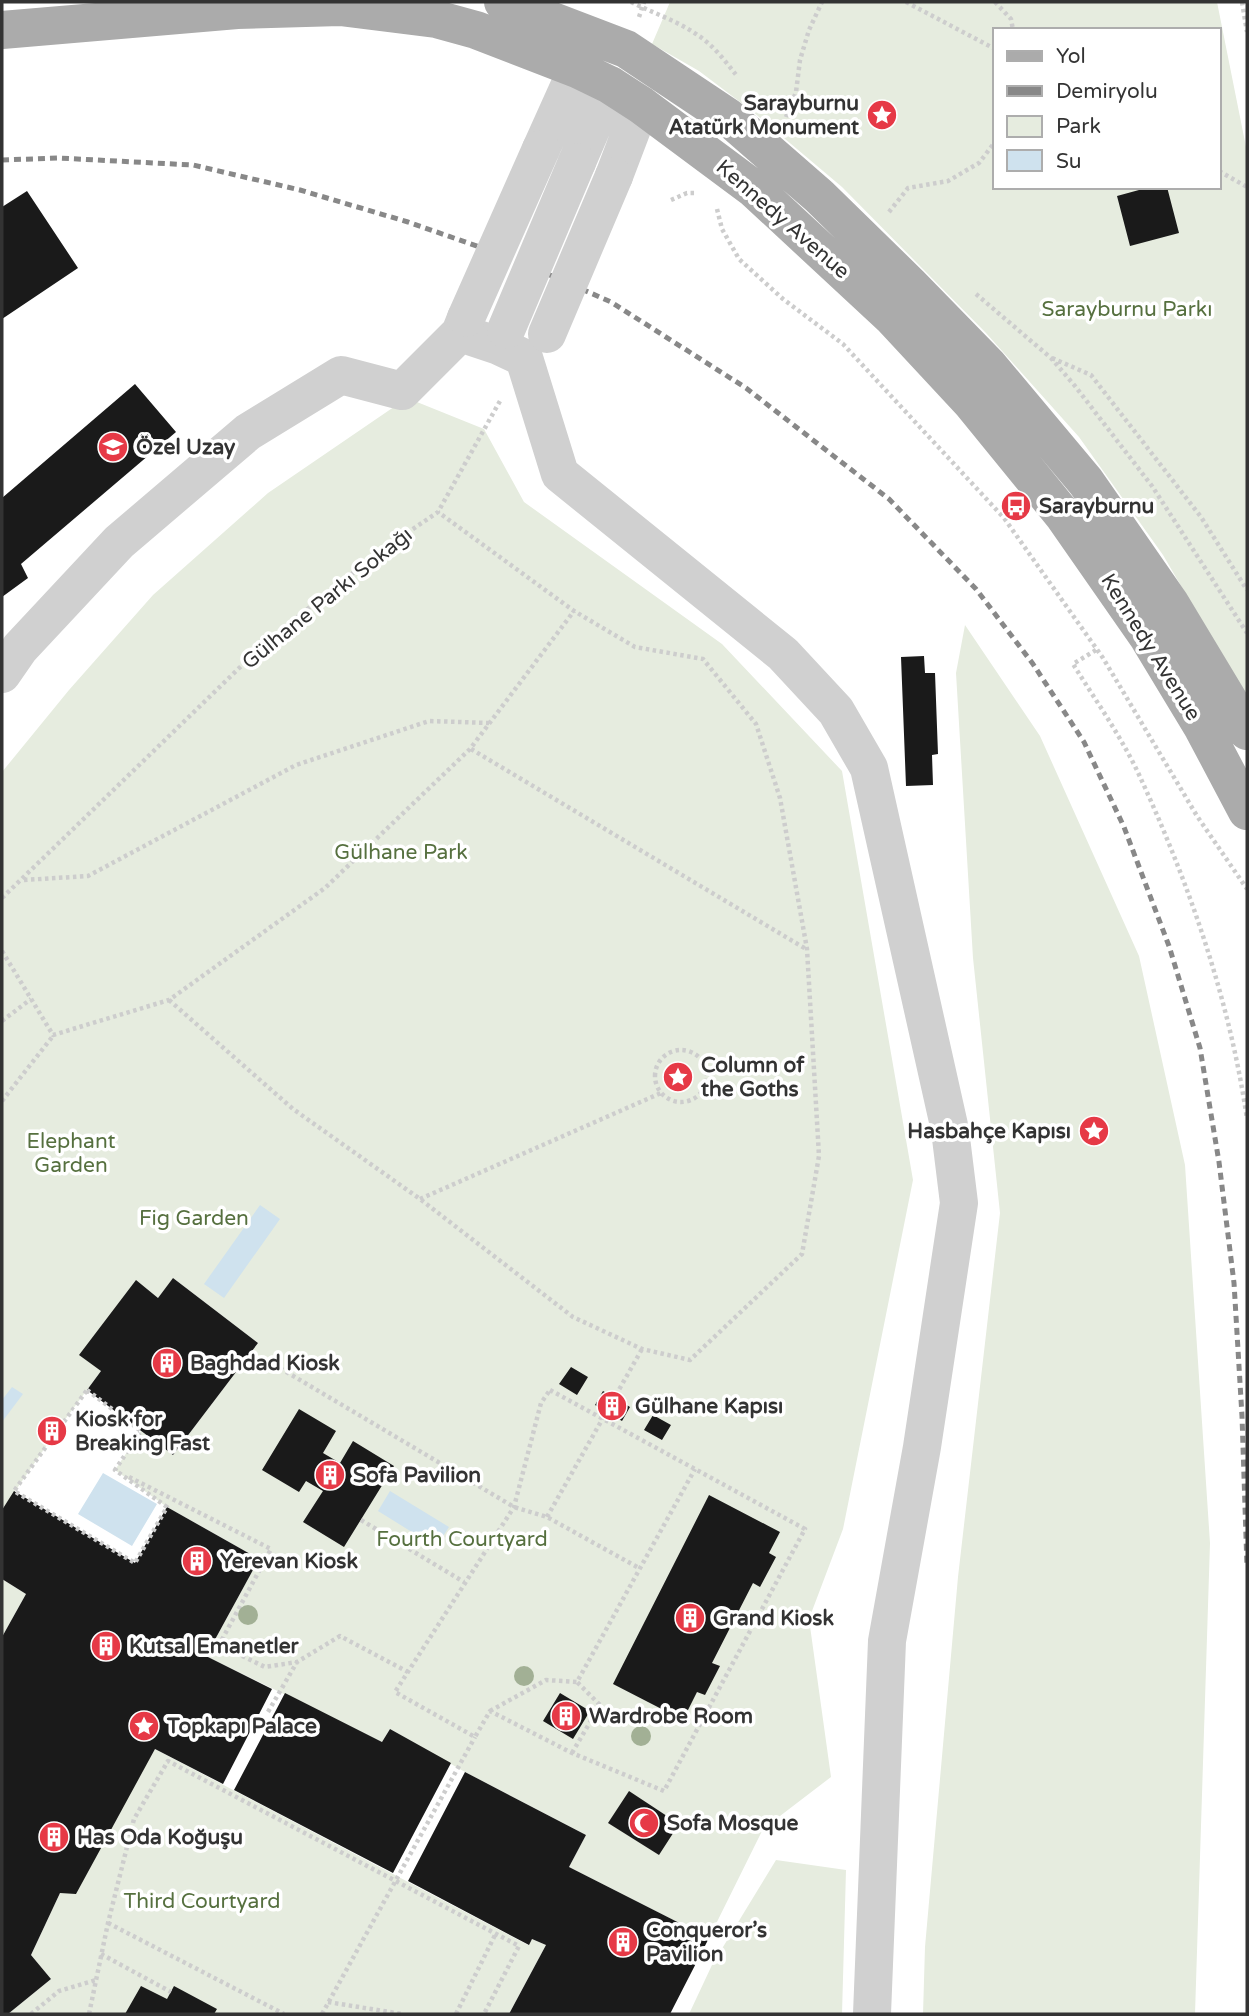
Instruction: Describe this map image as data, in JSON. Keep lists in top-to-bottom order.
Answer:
{
  "streets": {
    "main road": ["Kennedy Avenue"],
    "path": ["Gülhane Parkı Sokağı"]
  },
  "parks": [
    "Sarayburnu Parkı",
    "Gülhane Park",
    "Elephant Garden",
    "Fig Garden",
    "Fourth Courtyard",
    "Third Courtyard"
  ],
  "places": {
    "place": [
      "Sarayburnu Atatürk Monument",
      "Column of the Goths",
      "Hasbahçe Kapısı",
      "Topkapı Palace"
    ],
    "school or university": ["Özel Uzay"],
    "bus stop": ["Sarayburnu"],
    "building": [
      "Baghdad Kiosk",
      "Gülhane Kapısı",
      "Kiosk for Breaking Fast",
      "Sofa Pavilion",
      "Yerevan Kiosk",
      "Grand Kiosk",
      "Kutsal Emanetler",
      "Wardrobe Room",
      "Has Oda Koğuşu",
      "Conqueror’s Pavilion"
    ],
    "mosque": ["Sofa Mosque"]
  },
  "legend": [
    "Yol",
    "Demiryolu",
    "Park",
    "Su"
  ]
}
